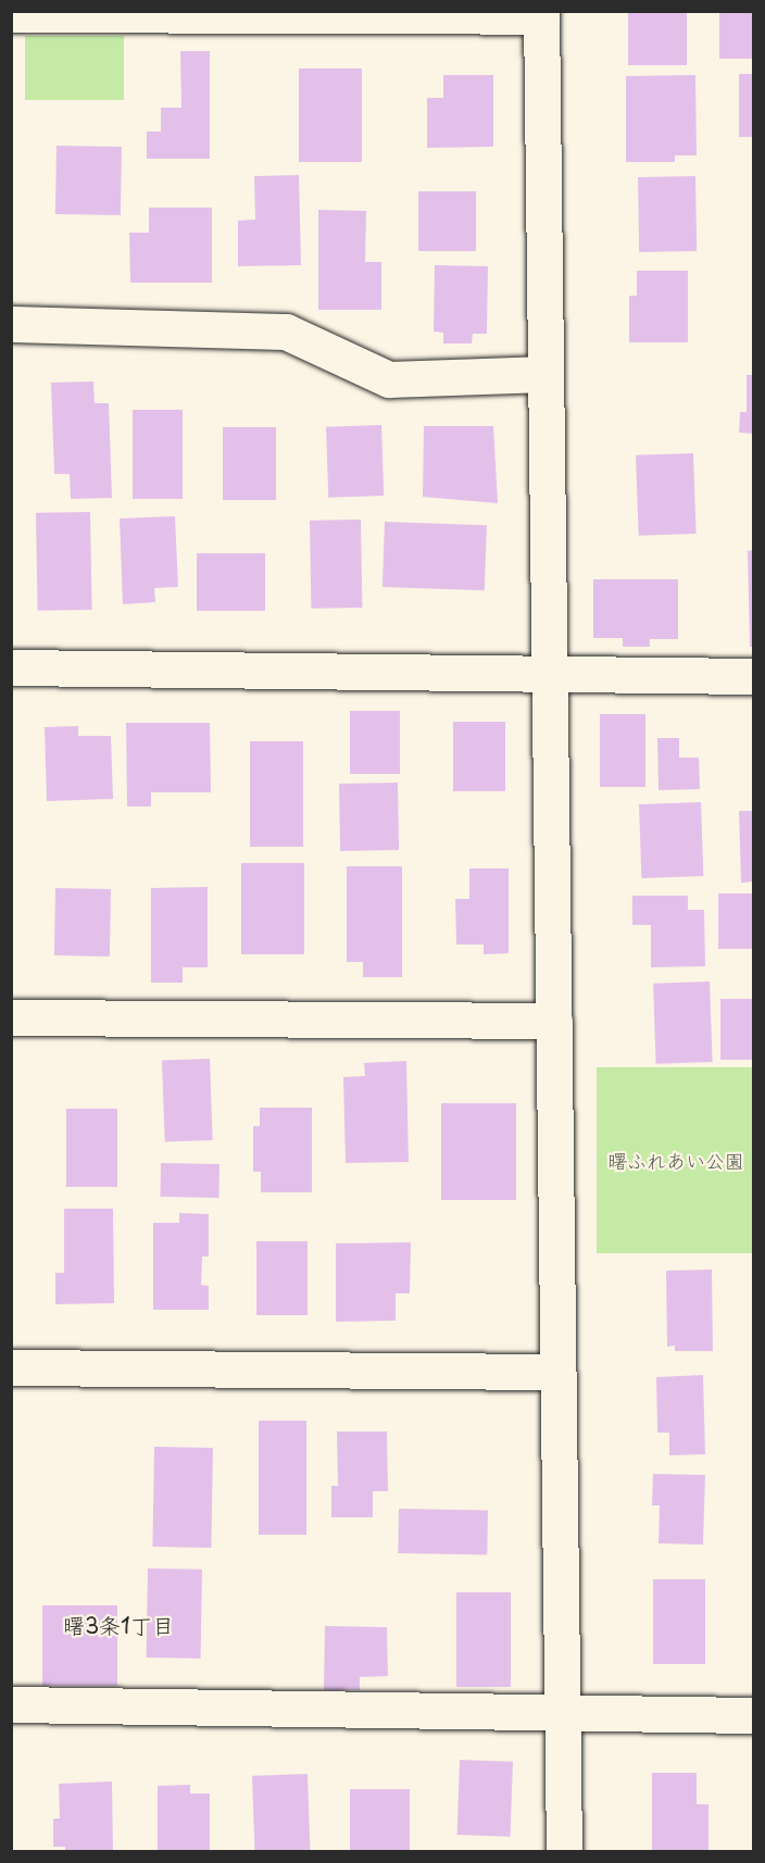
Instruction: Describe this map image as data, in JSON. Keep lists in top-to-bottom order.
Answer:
{
  "districts": ["曙3条1丁目"],
  "parks": ["曙ふれあい公園"]
}
